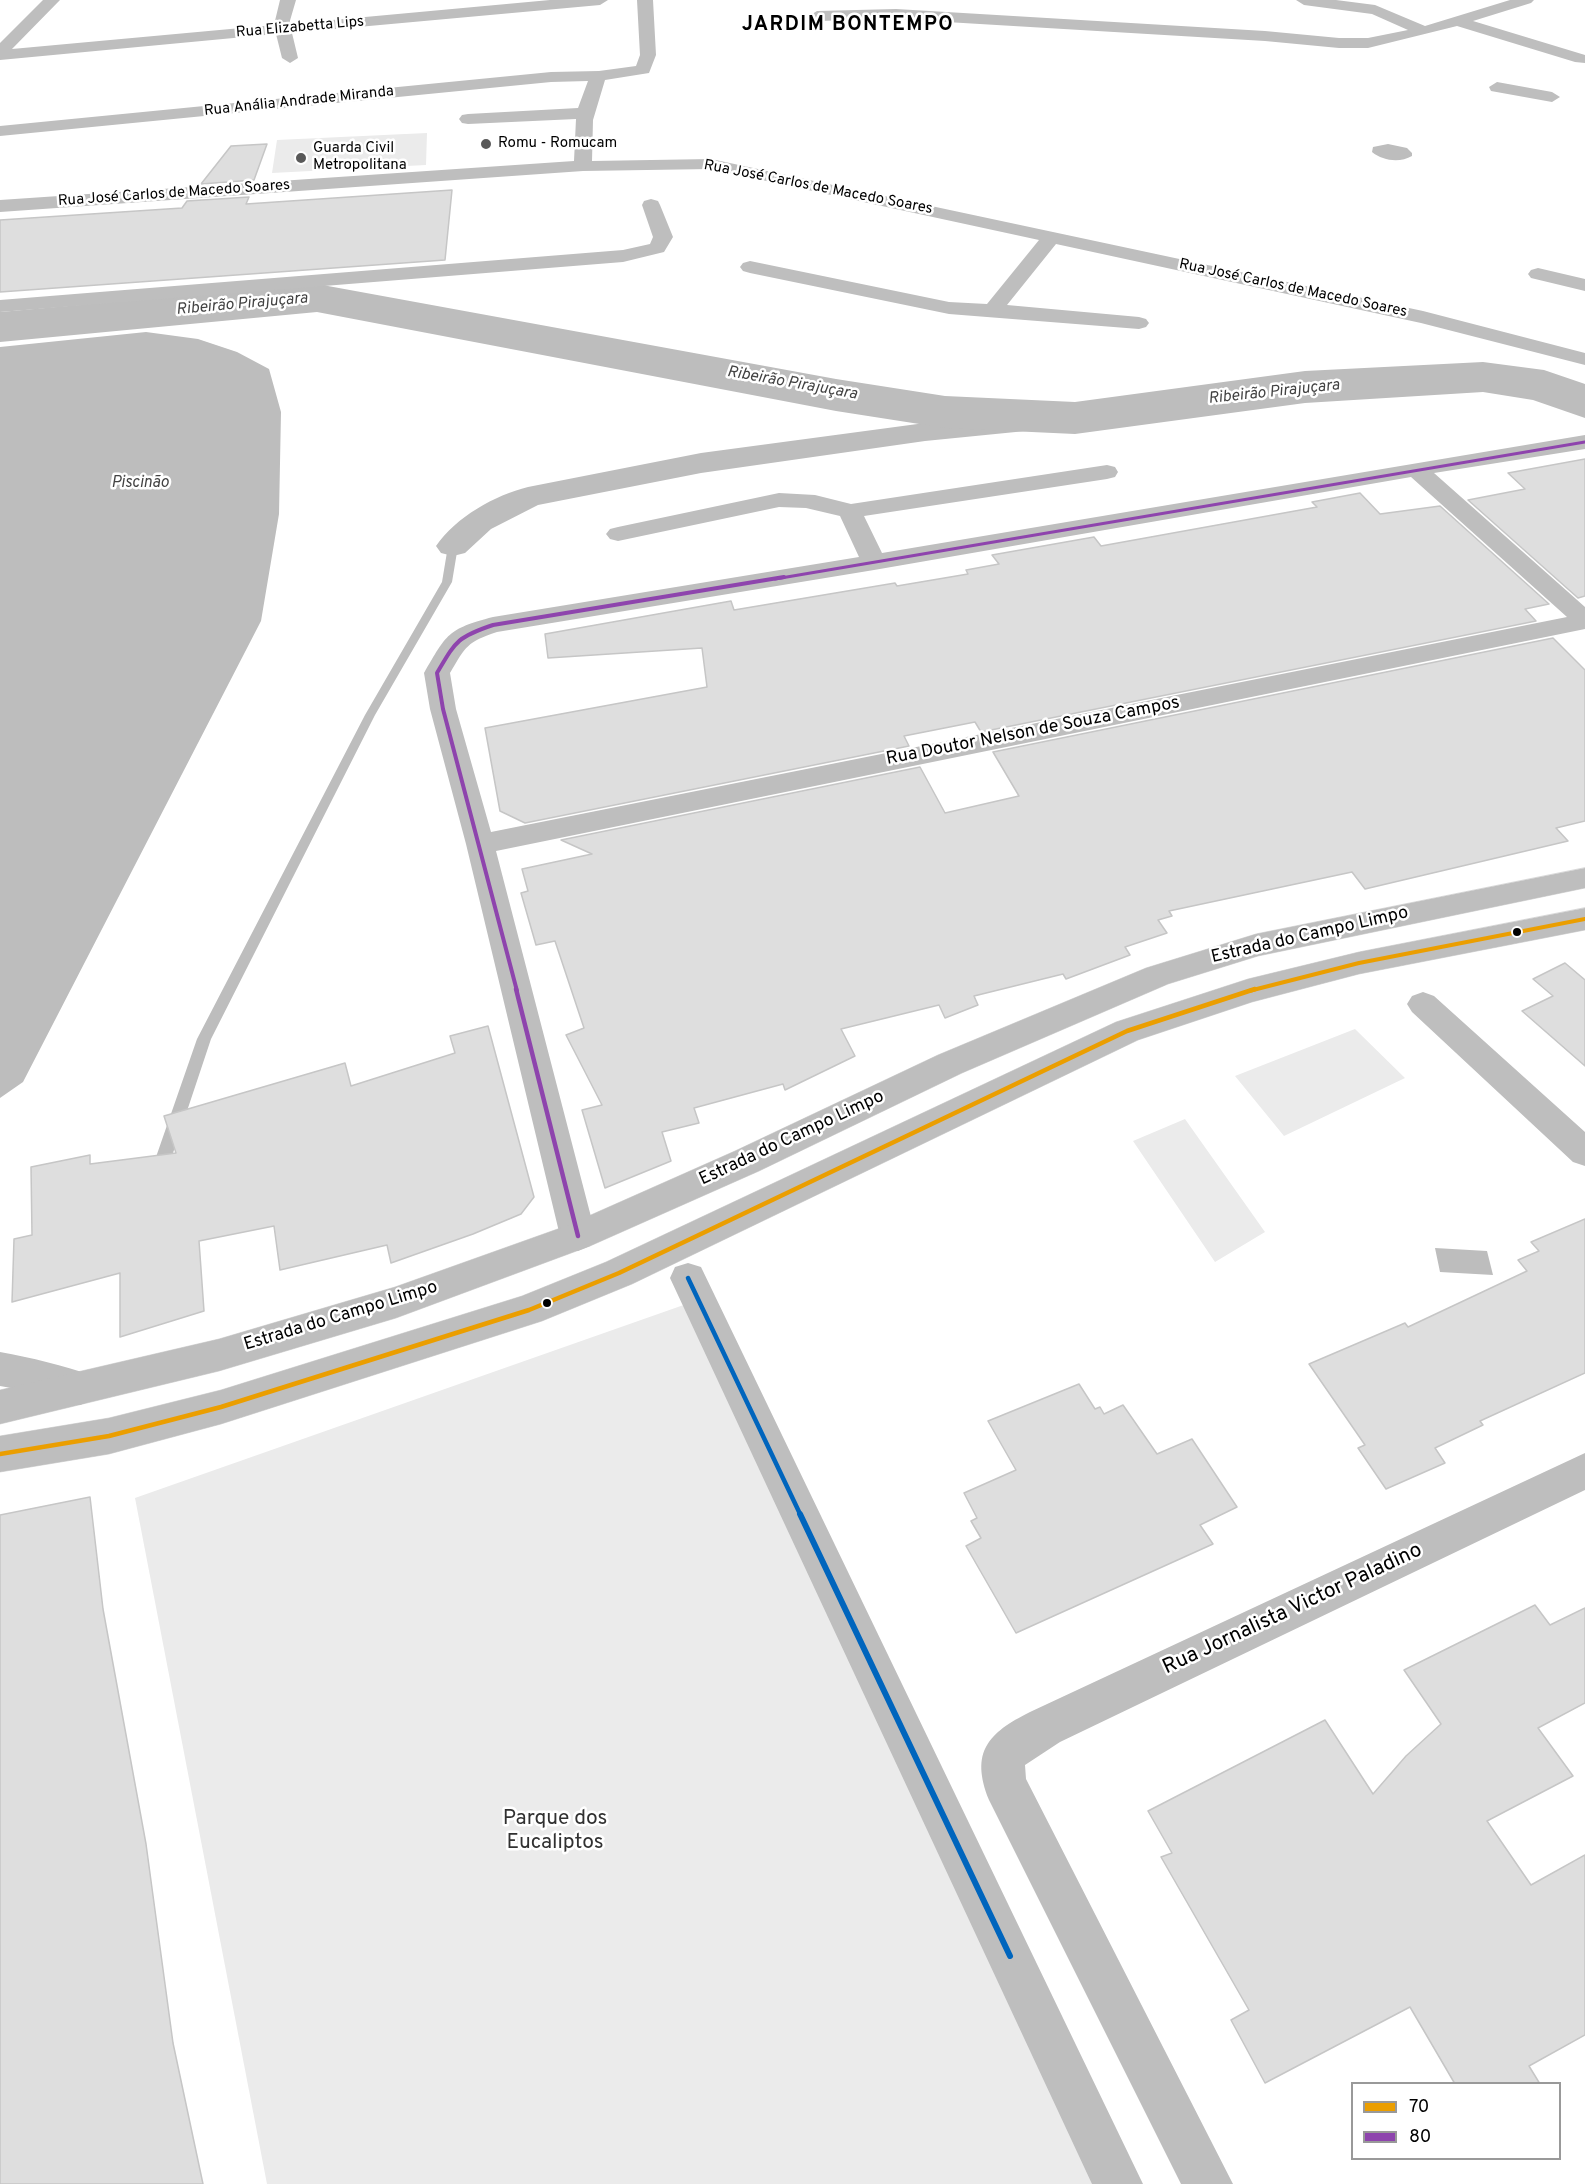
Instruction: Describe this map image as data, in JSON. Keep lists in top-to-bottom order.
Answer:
{
  "streets": {
    "street": [
      "Rua Elizabetta Lips",
      "Rua Anália Andrade Miranda",
      "Rua José Carlos de Macedo Soares",
      "Rua Doutor Nelson de Souza Campos",
      "Estrada do Campo Limpo",
      "Rua Jornalista Victor Paladino"
    ]
  },
  "districts": ["JARDIM BONTEMPO"],
  "water": ["Ribeirão Pirajuçara", "Piscinão"],
  "parks": ["Parque dos Eucaliptos"],
  "places": ["Romu - Romucam", "Guarda Civil Metropolitana"],
  "lines": ["transit line 80", "transit line 70"],
  "legend": ["70", "80"]
}
